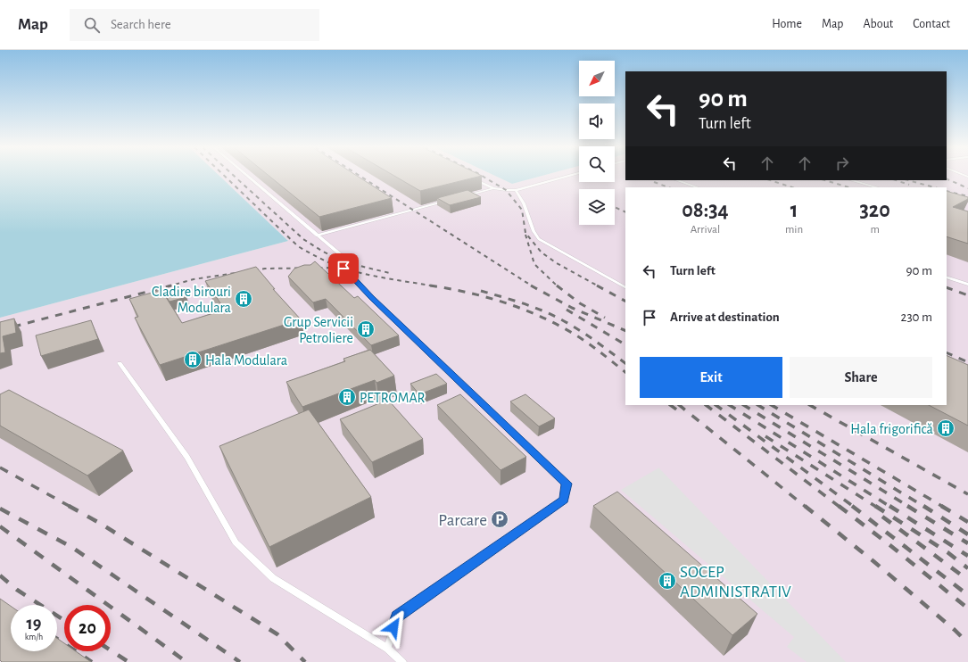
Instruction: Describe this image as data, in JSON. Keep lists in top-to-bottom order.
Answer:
{
  "places": {
    "building": [
      "Cladire birouri Modulara",
      "Grup Servicii Petroliere",
      "Hala Modulara",
      "PETROMAR",
      "Hala frigorifică",
      "SOCEP ADMINISTRATIV"
    ],
    "parking": ["Parcare"]
  },
  "north": "bottom left",
  "page": {
    "header": "Map",
    "search": "Search here",
    "nav": [
      "Home",
      "Map",
      "About",
      "Contact"
    ],
    "turn": ["90 m", "Turn left"],
    "eta": [
      "08:34",
      "Arrival",
      "1",
      "min",
      "320",
      "m"
    ],
    "list": [
      {
        "name": "Turn left",
        "value": "90 m"
      },
      {
        "name": "Arrive at destination",
        "value": "230 m"
      }
    ],
    "buttons": ["Exit", "Share"],
    "speed": "19 km/h",
    "limit": "20"
  }
}
